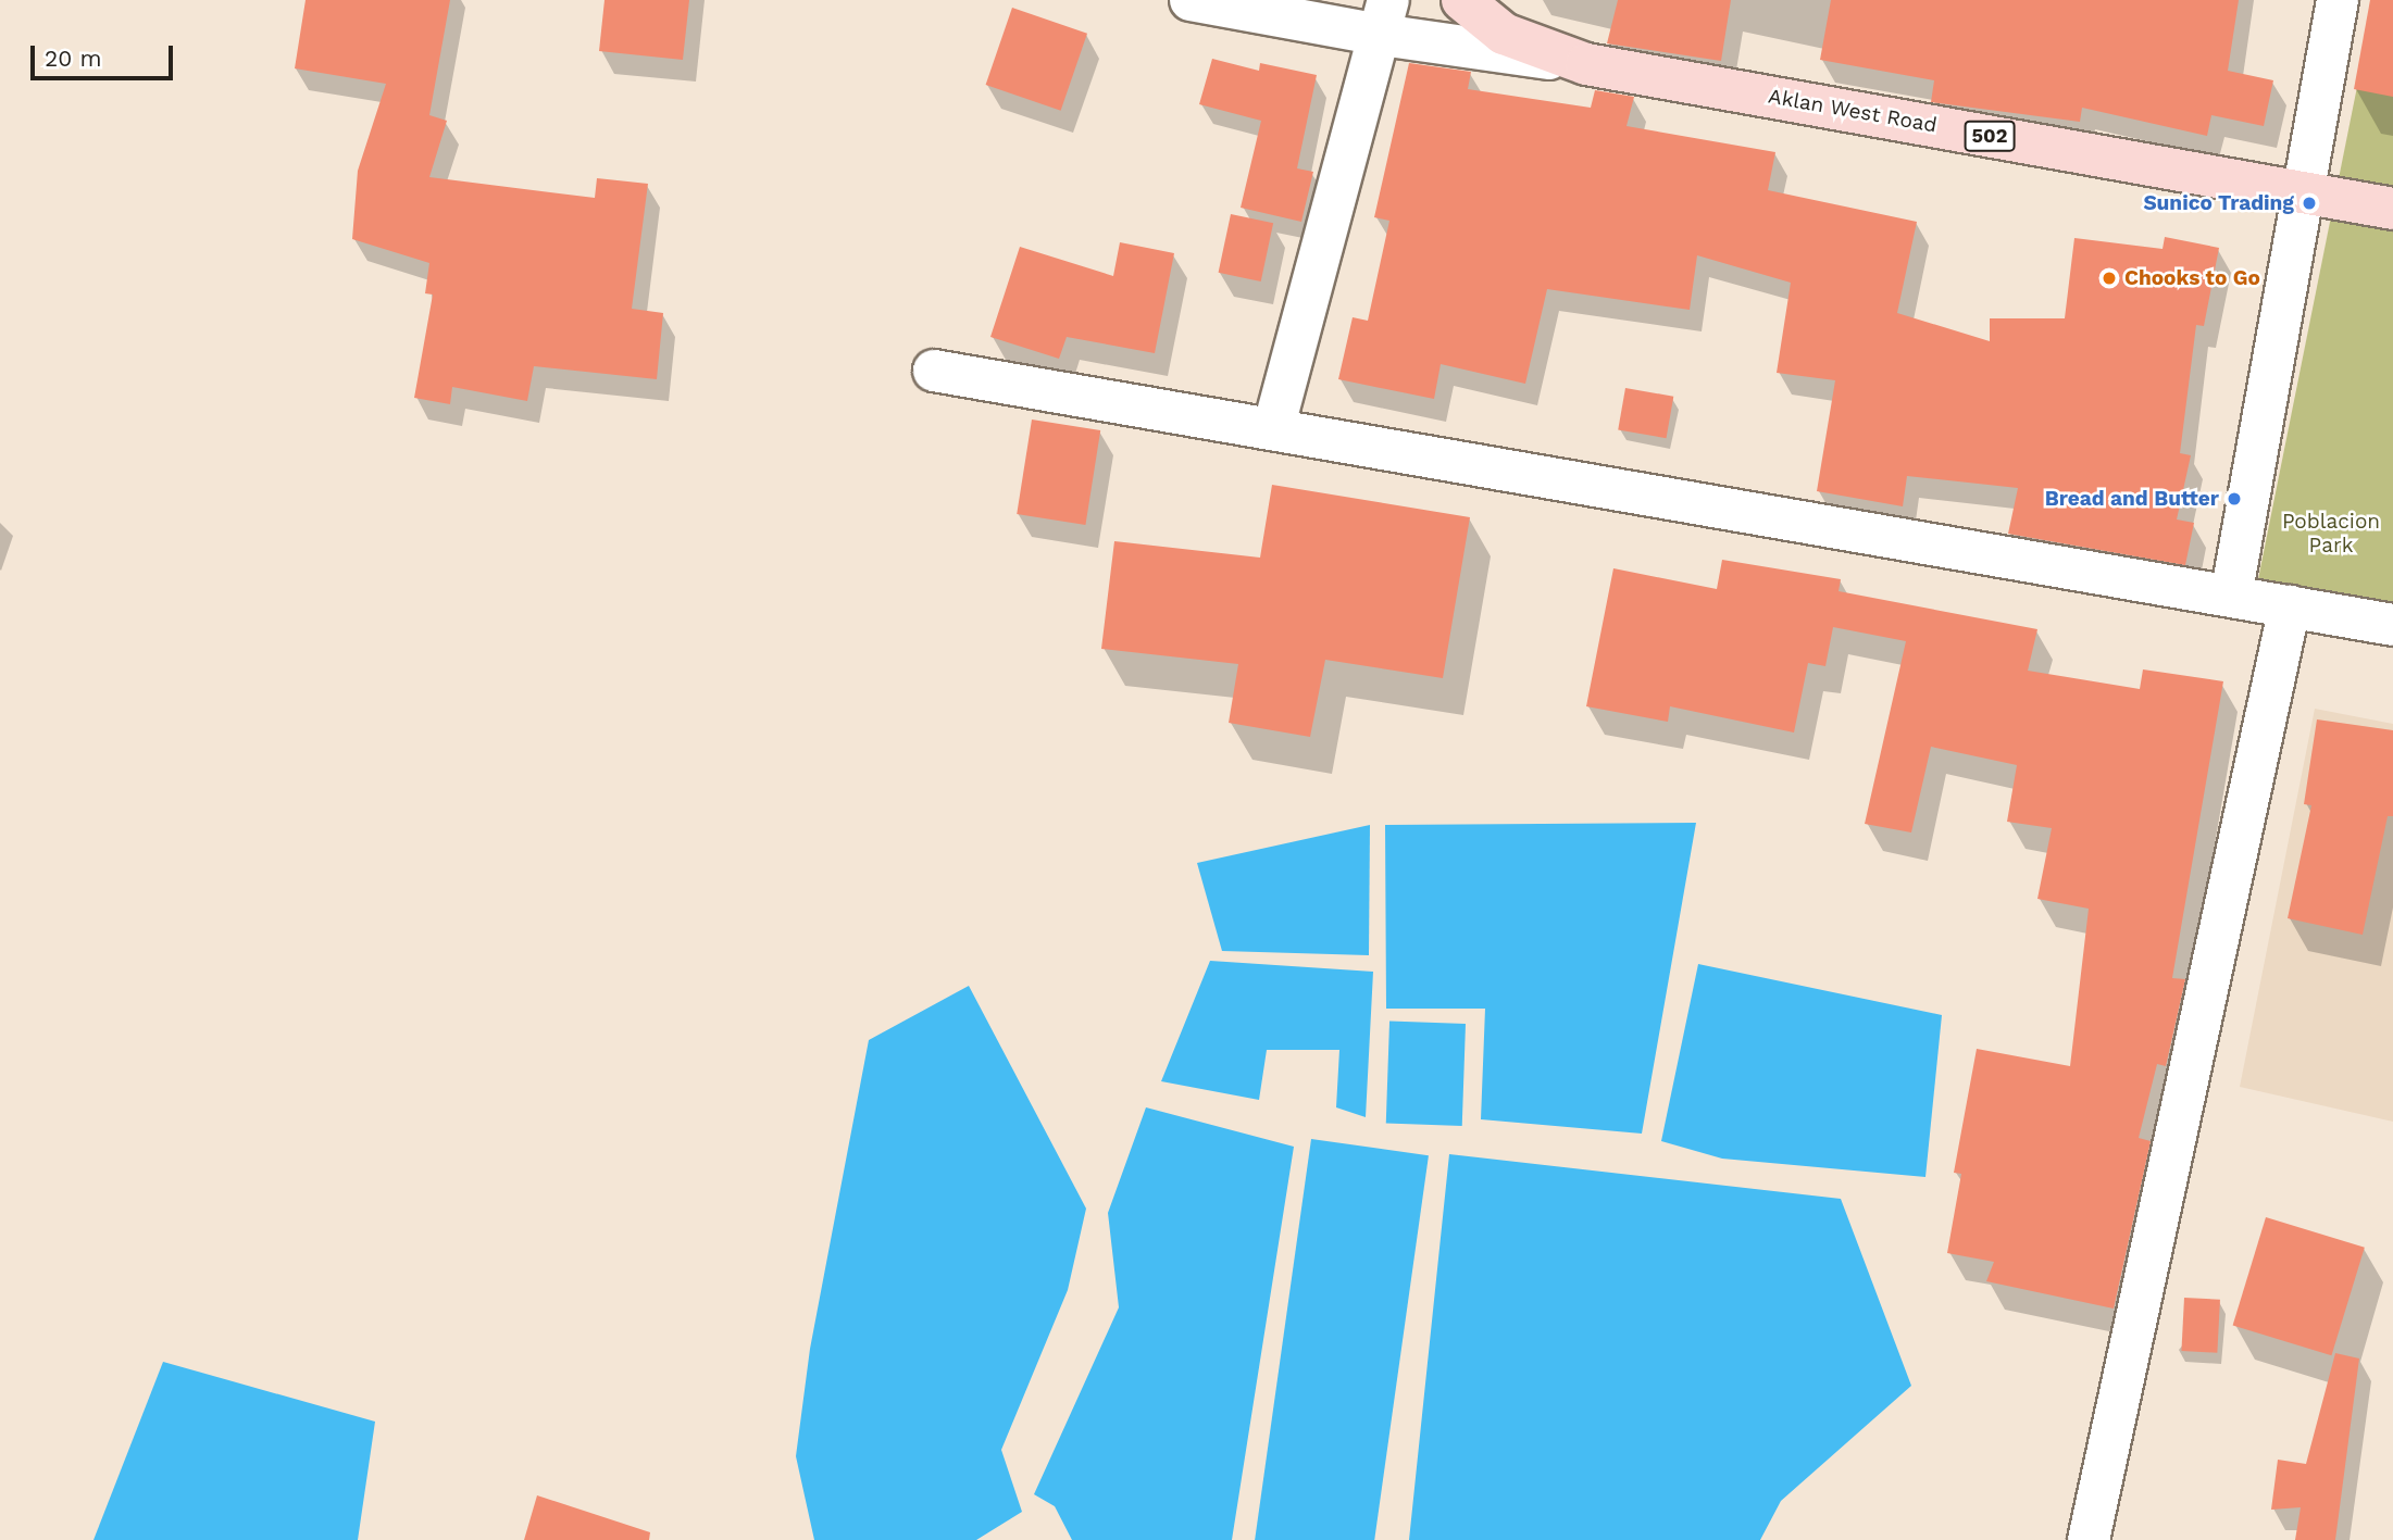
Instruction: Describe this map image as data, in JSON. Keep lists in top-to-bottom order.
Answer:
{
  "streets": {
    "main road": ["Aklan West Road", "502"]
  },
  "parks": ["Poblacion Park"],
  "places": ["Sunico Trading", "Chooks to Go", "Bread and Butter"],
  "scale_bar": "20 m"
}
